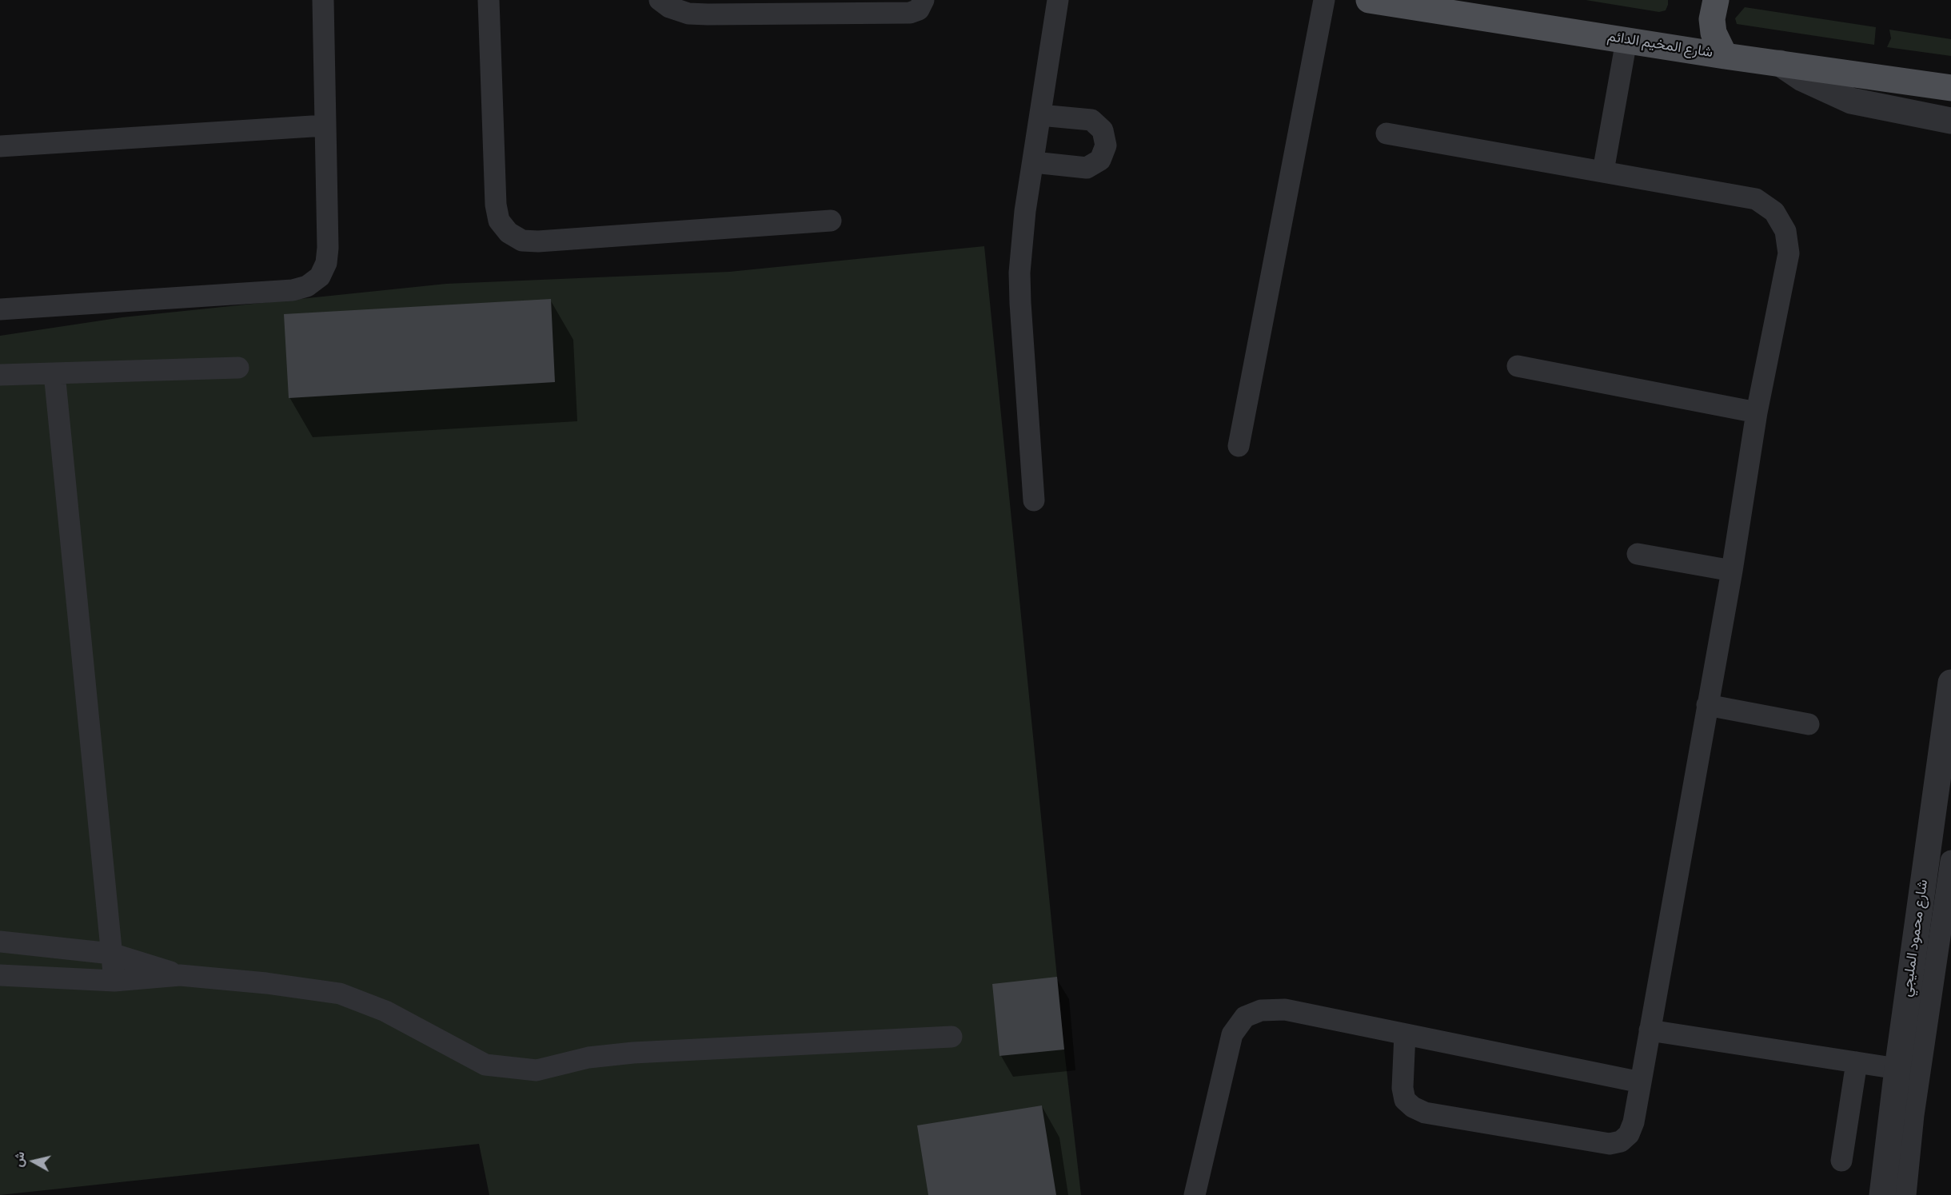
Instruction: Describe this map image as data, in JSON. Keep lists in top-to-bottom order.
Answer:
{
  "streets": {
    "main road": ["شارع المخيم الدائم"],
    "street": ["شارع محمود المليجي"]
  },
  "north": "left"
}
